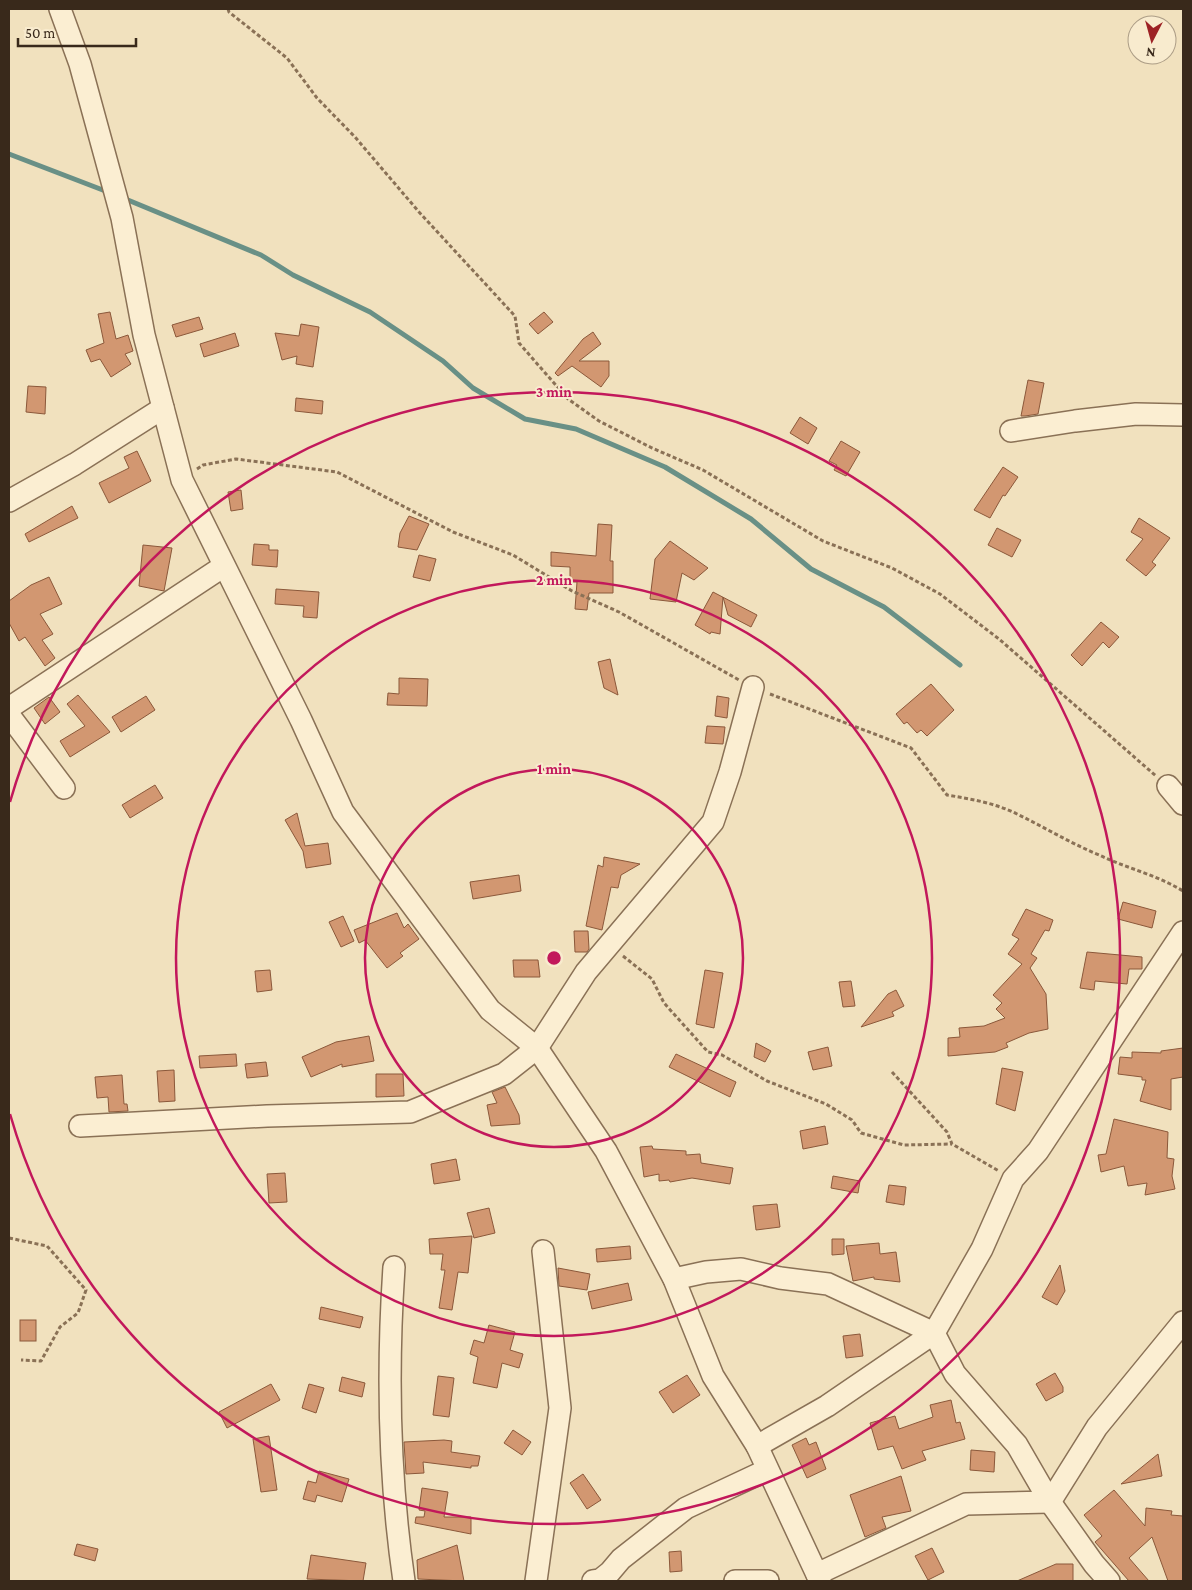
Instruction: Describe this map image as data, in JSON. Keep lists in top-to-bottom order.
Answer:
{
  "scale_bar": "50 m",
  "north": "bottom",
  "rings": ["3 min", "2 min", "1 min"]
}
